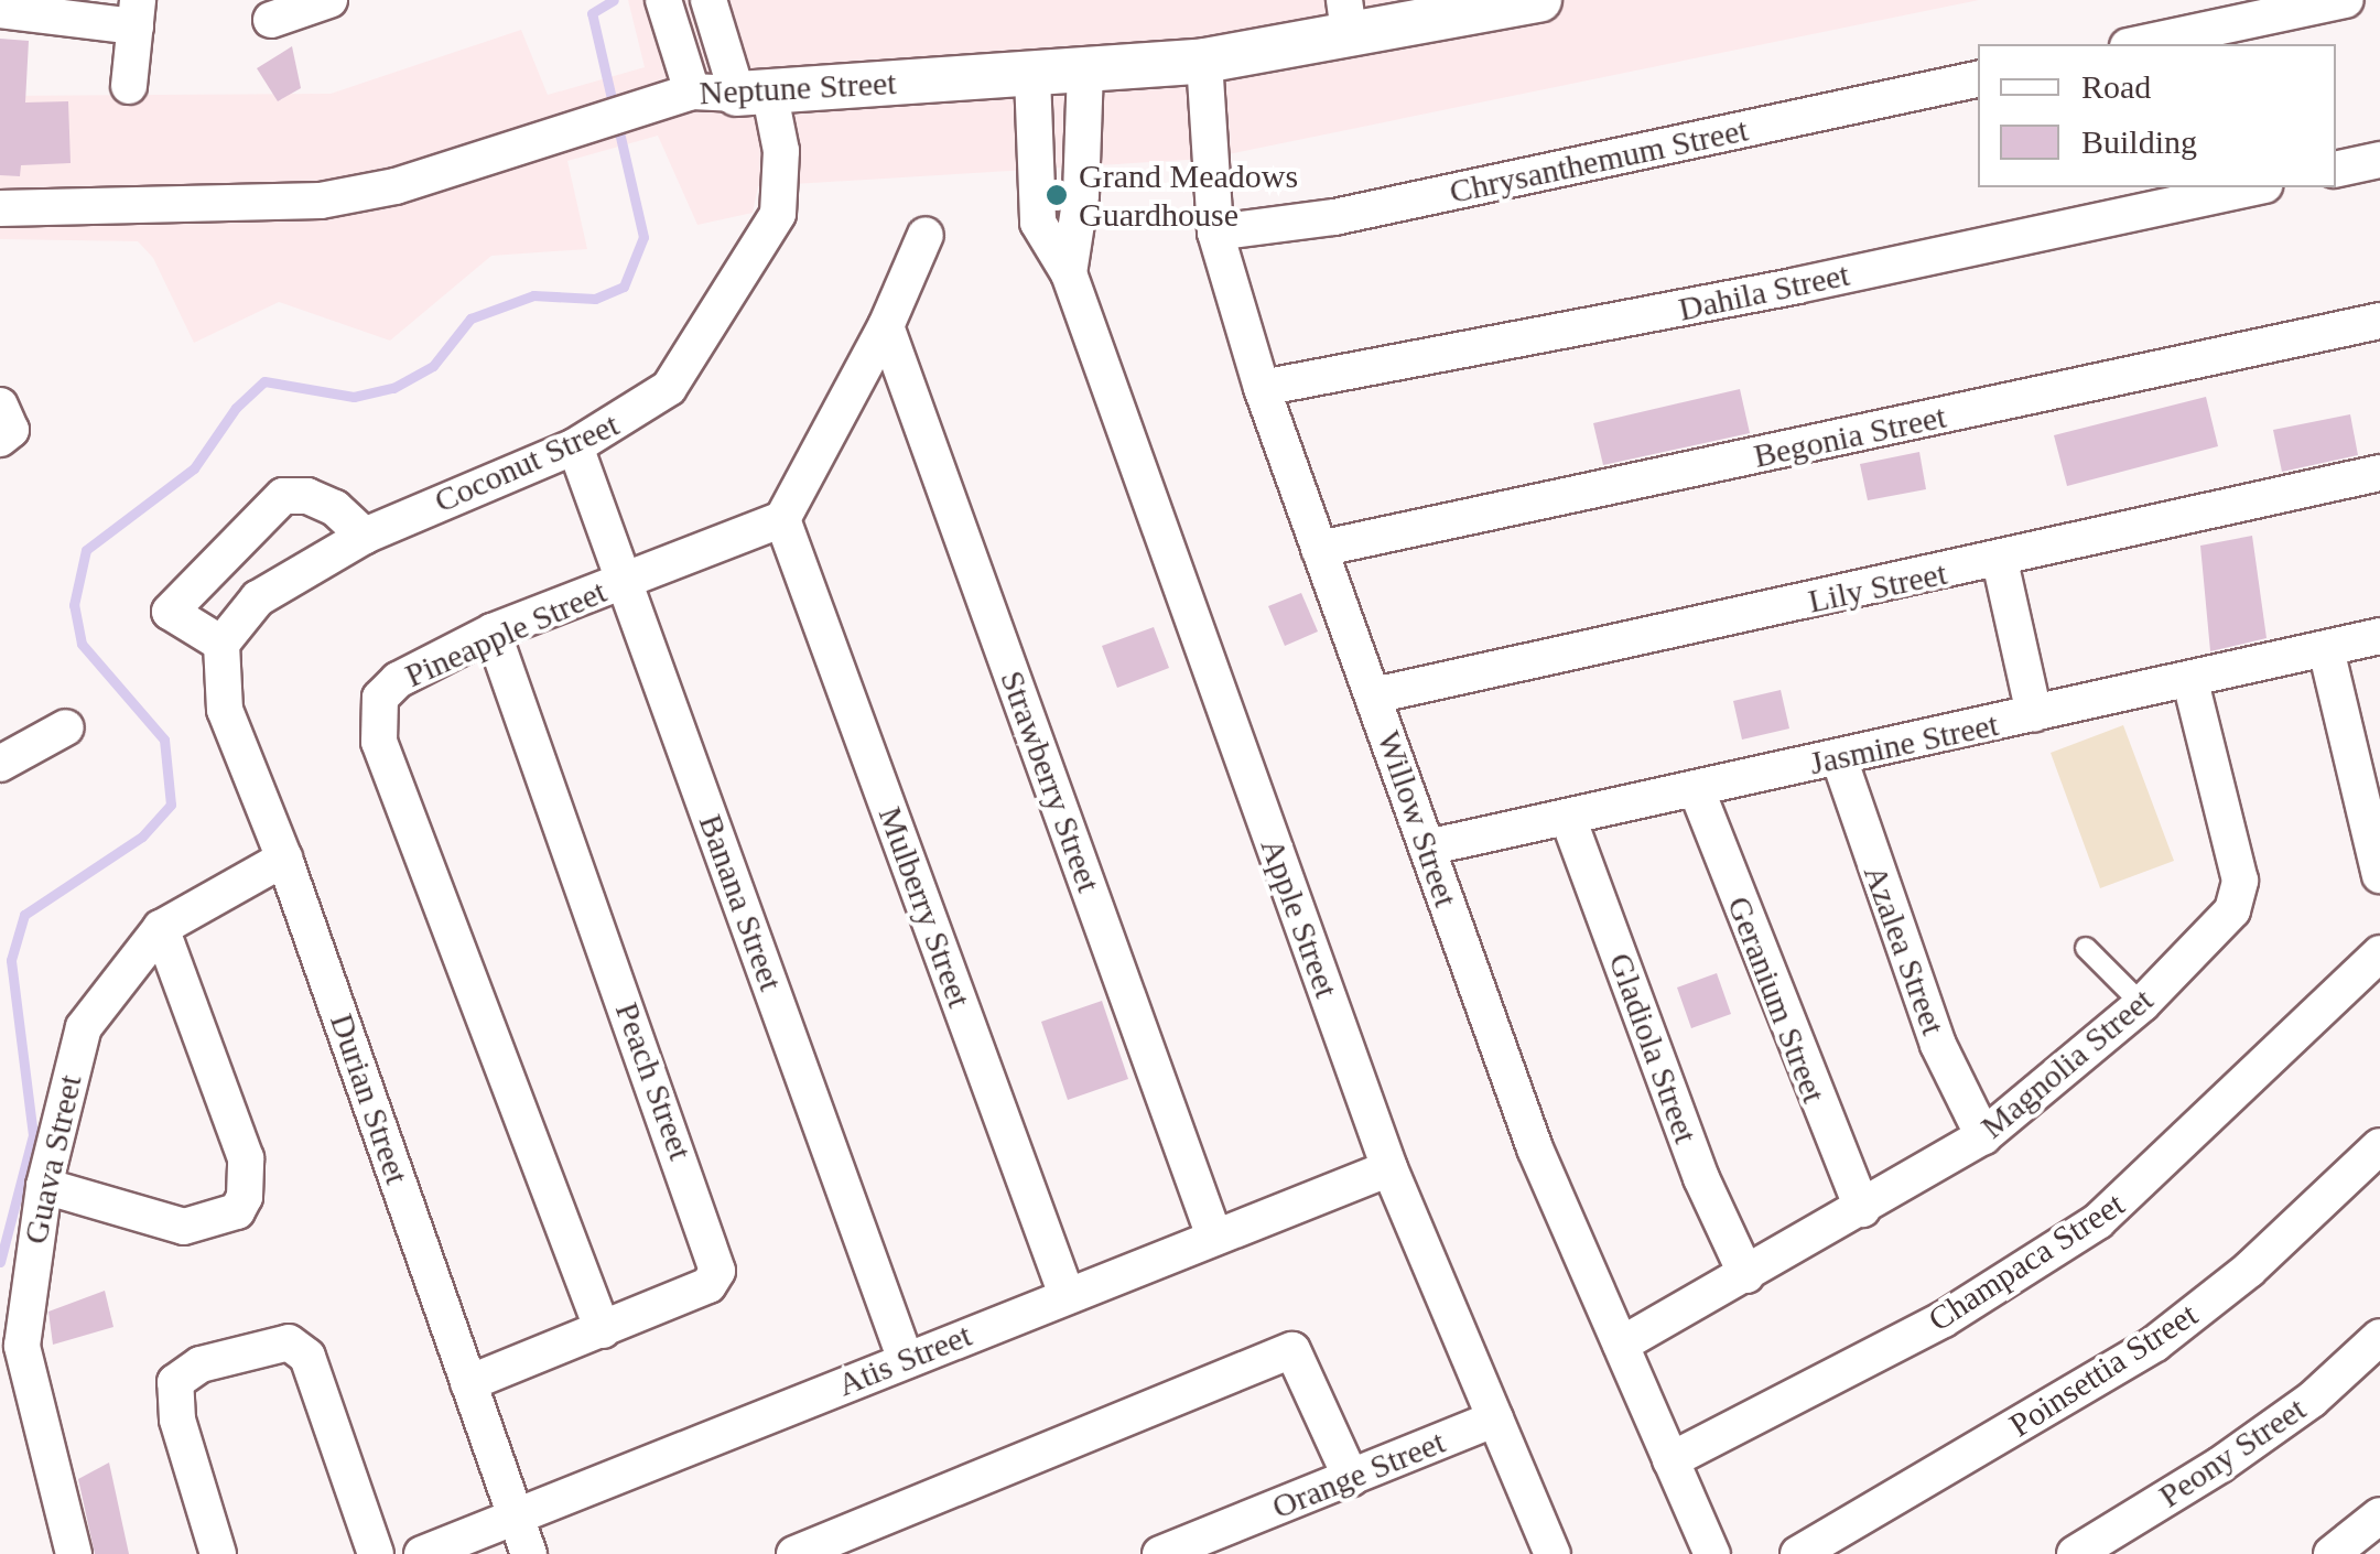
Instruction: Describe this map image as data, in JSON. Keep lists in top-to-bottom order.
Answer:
{
  "streets": {
    "street": [
      "Neptune Street",
      "Chrysanthemum Street",
      "Dahila Street",
      "Begonia Street",
      "Coconut Street",
      "Lily Street",
      "Pineapple Street",
      "Jasmine Street",
      "Strawberry Street",
      "Willow Street",
      "Banana Street",
      "Mulberry Street",
      "Apple Street",
      "Azalea Street",
      "Geranium Street",
      "Gladiola Street",
      "Magnolia Street",
      "Peach Street",
      "Durian Street",
      "Guava Street",
      "Champaca Street",
      "Atis Street",
      "Poinsettia Street",
      "Peony Street",
      "Orange Street"
    ]
  },
  "crossings": [
    ["Neptune Street", "Coconut Street"],
    ["Neptune Street", "Willow Street"],
    ["Neptune Street", "Apple Street"],
    ["Chrysanthemum Street", "Willow Street"],
    ["Dahila Street", "Willow Street"],
    ["Begonia Street", "Willow Street"],
    ["Coconut Street", "Banana Street"],
    ["Coconut Street", "Durian Street"],
    ["Lily Street", "Willow Street"],
    ["Pineapple Street", "Banana Street"],
    ["Pineapple Street", "Mulberry Street"],
    ["Pineapple Street", "Peach Street"],
    ["Jasmine Street", "Willow Street"],
    ["Jasmine Street", "Azalea Street"],
    ["Jasmine Street", "Geranium Street"],
    ["Jasmine Street", "Gladiola Street"],
    ["Jasmine Street", "Magnolia Street"],
    ["Strawberry Street", "Atis Street"],
    ["Willow Street", "Magnolia Street"],
    ["Willow Street", "Champaca Street"],
    ["Banana Street", "Atis Street"],
    ["Mulberry Street", "Atis Street"],
    ["Apple Street", "Atis Street"],
    ["Apple Street", "Orange Street"],
    ["Azalea Street", "Magnolia Street"],
    ["Geranium Street", "Magnolia Street"],
    ["Gladiola Street", "Magnolia Street"],
    ["Peach Street", "Durian Street"],
    ["Durian Street", "Guava Street"],
    ["Durian Street", "Atis Street"]
  ],
  "places": ["Grand Meadows Guardhouse"],
  "legend": ["Road", "Building"]
}
